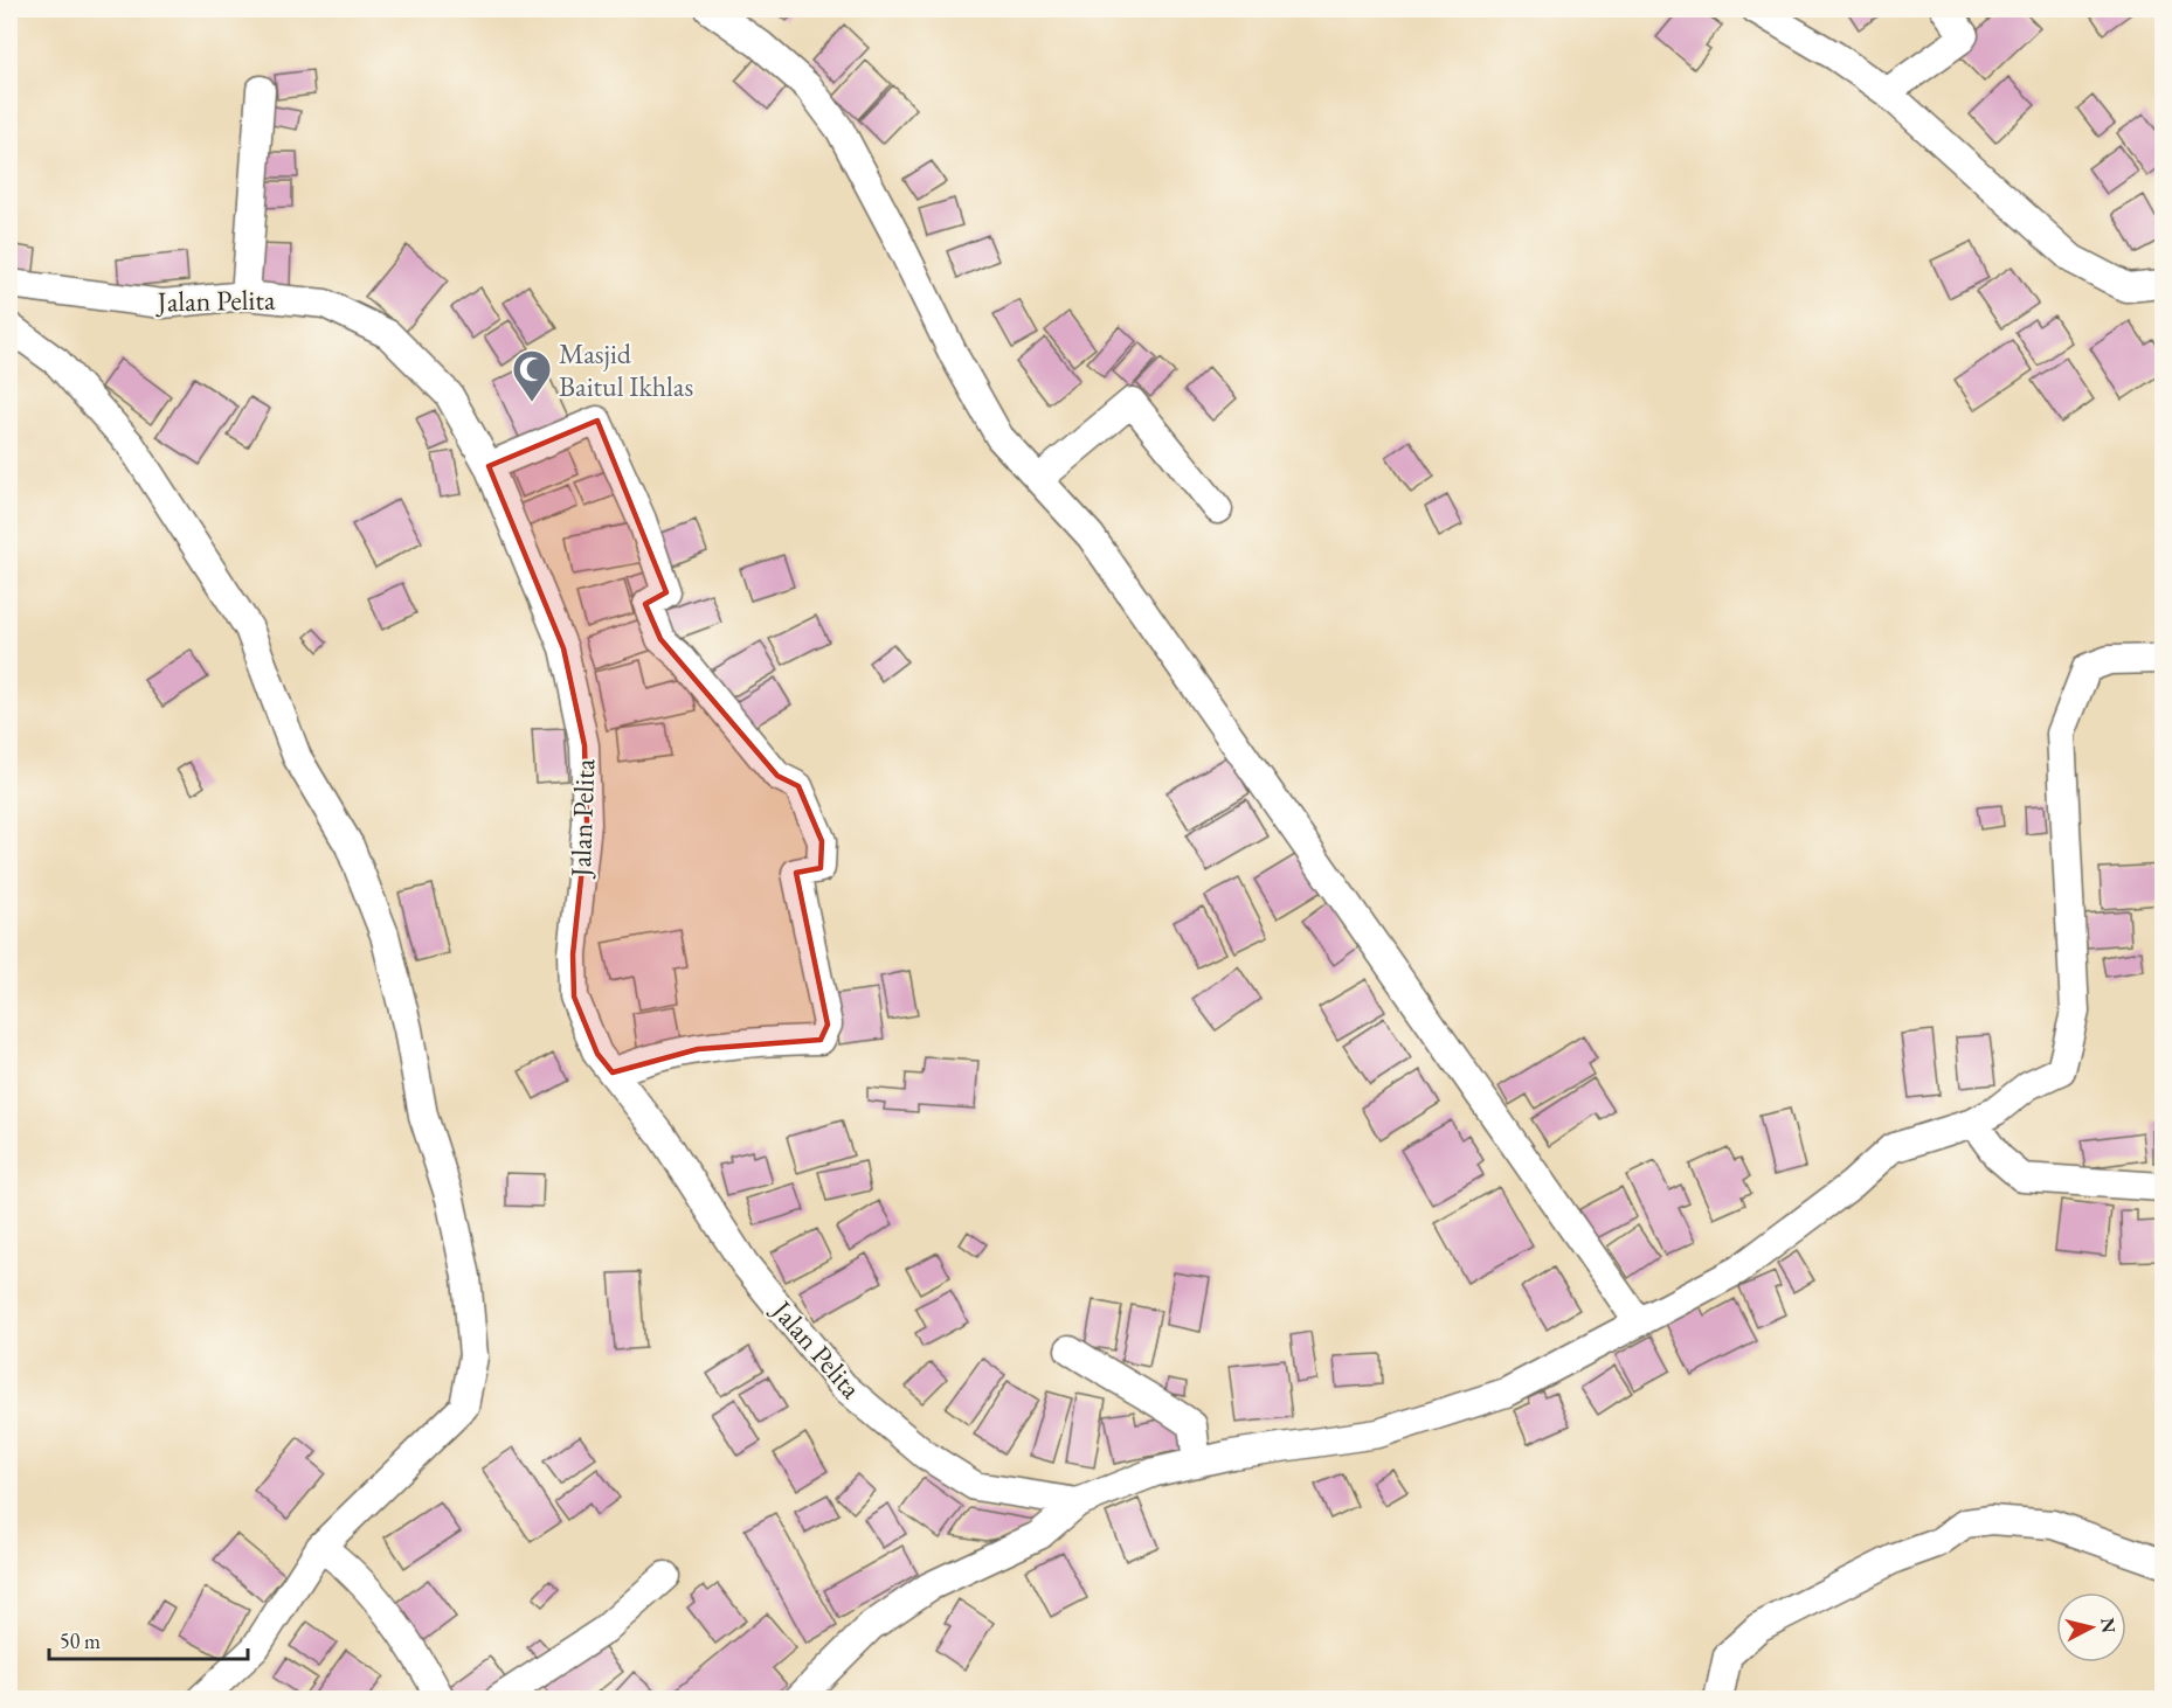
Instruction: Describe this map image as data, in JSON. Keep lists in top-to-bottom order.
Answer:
{
  "streets": {
    "street": ["Jalan Pelita"]
  },
  "places": {
    "mosque": ["Masjid Baitul Ikhlas"]
  },
  "scale_bar": "50 m",
  "north": "right"
}
